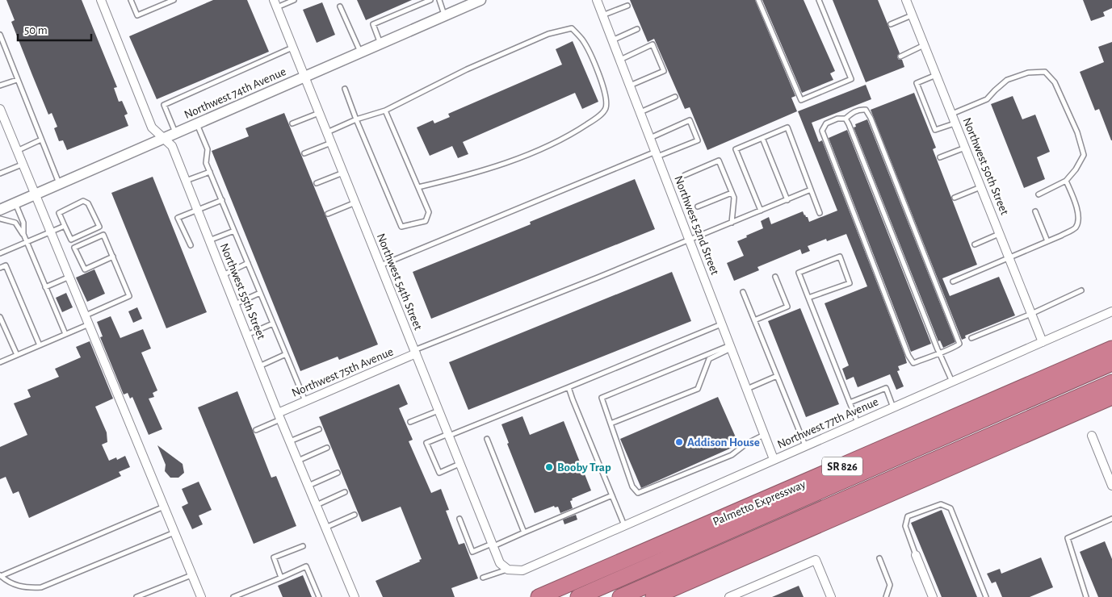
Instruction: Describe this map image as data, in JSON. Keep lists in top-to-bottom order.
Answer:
{
  "streets": {
    "highway": ["SR 826", "Palmetto Expressway"],
    "street": [
      "Northwest 74th Avenue",
      "Northwest 50th Street",
      "Northwest 52nd Street",
      "Northwest 54th Street",
      "Northwest 55th Street",
      "Northwest 75th Avenue",
      "Northwest 77th Avenue"
    ]
  },
  "crossings": [
    ["Northwest 74th Avenue", "Northwest 54th Street"],
    ["Northwest 74th Avenue", "Northwest 55th Street"],
    ["Northwest 50th Street", "Northwest 77th Avenue"],
    ["Northwest 52nd Street", "Northwest 77th Avenue"],
    ["Northwest 54th Street", "Northwest 75th Avenue"],
    ["Northwest 54th Street", "Northwest 77th Avenue"],
    ["Northwest 55th Street", "Northwest 75th Avenue"]
  ],
  "places": ["Addison House", "Booby Trap"],
  "scale_bar": "50 m"
}
